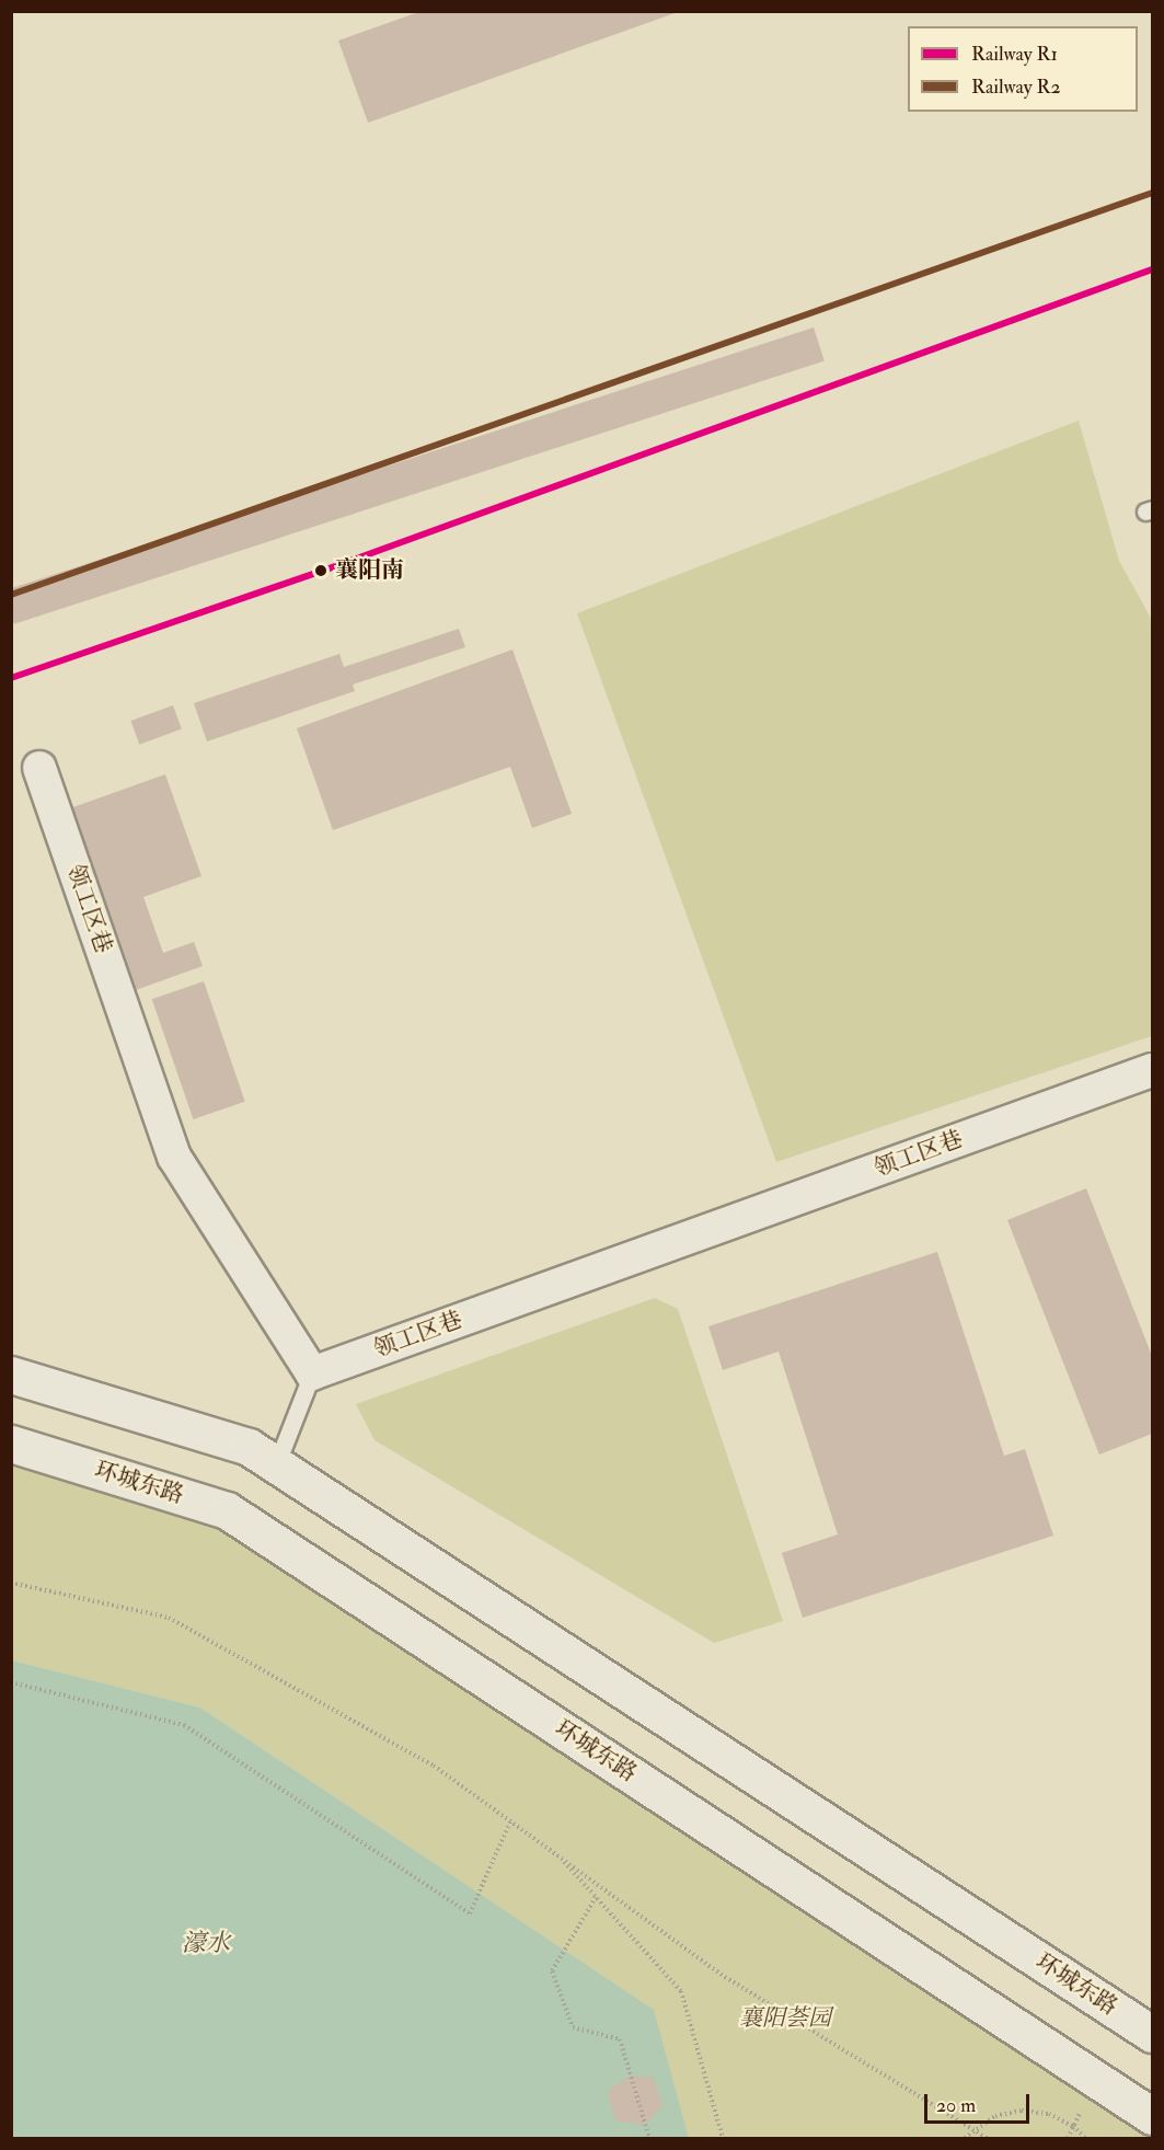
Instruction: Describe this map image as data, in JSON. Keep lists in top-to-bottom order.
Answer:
{
  "streets": {
    "main road": ["环城东路"],
    "street": ["领工区巷"]
  },
  "water": ["濠水"],
  "parks": ["襄阳荟园"],
  "places": ["襄阳南"],
  "lines": ["rail line R2", "rail line R1"],
  "legend": ["Railway R1", "Railway R2"],
  "scale_bar": "20 m"
}
